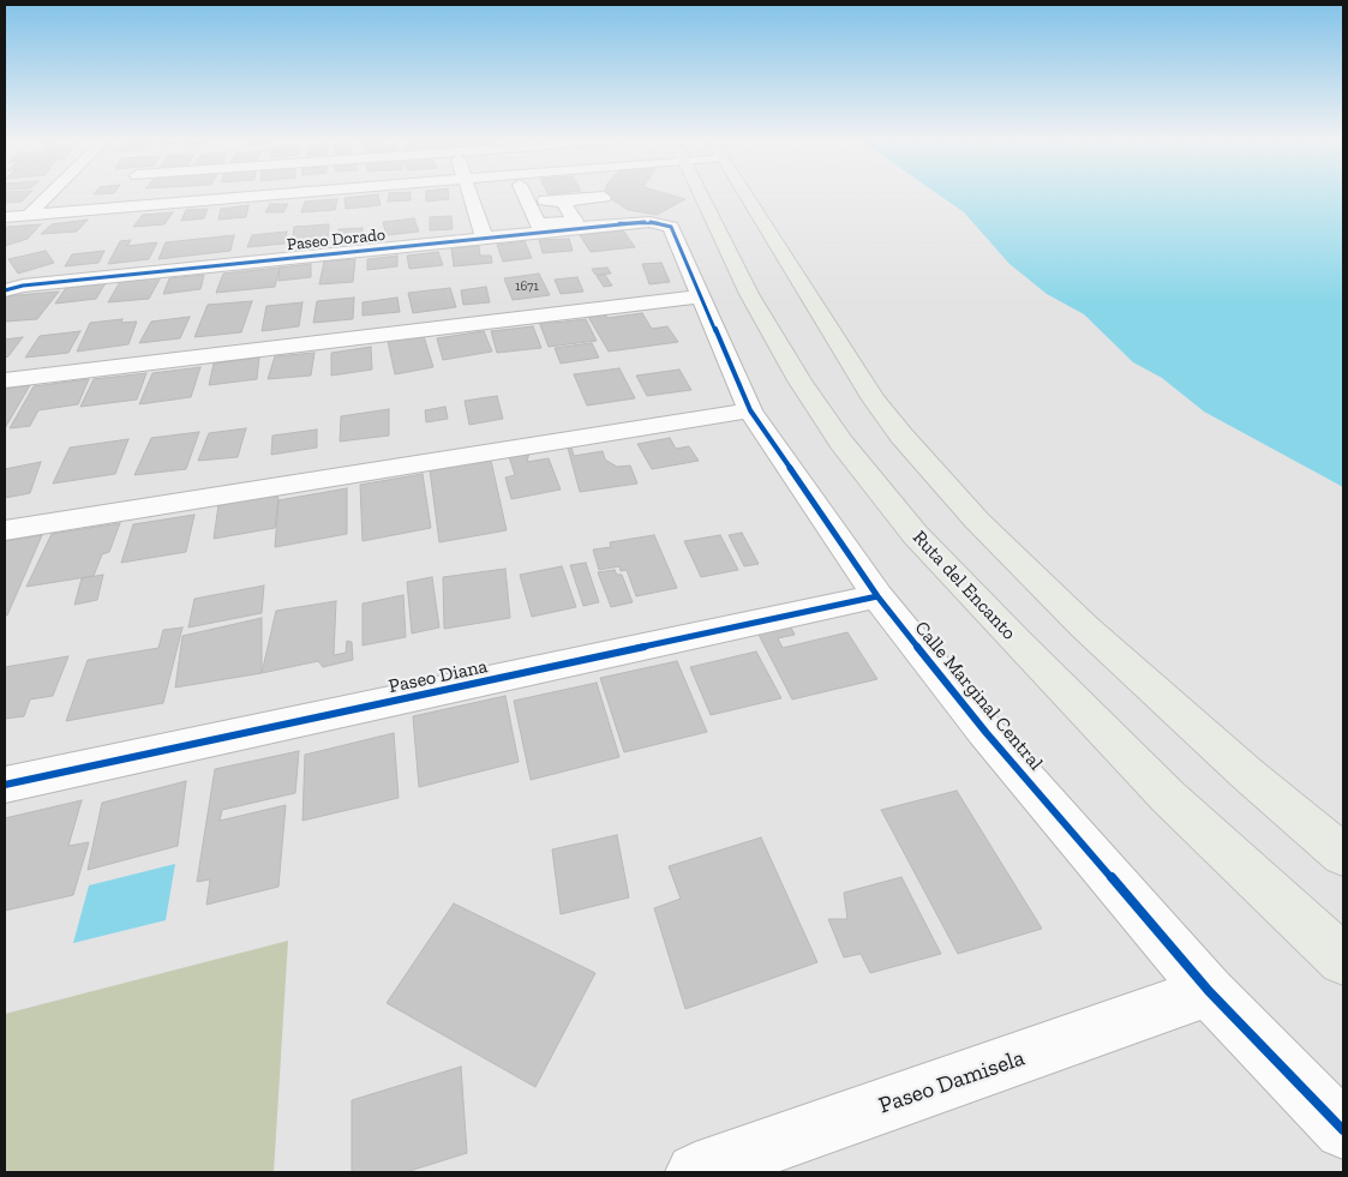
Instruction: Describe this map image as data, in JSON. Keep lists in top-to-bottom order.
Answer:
{
  "streets": {
    "main road": ["Ruta del Encanto"],
    "street": [
      "Paseo Dorado",
      "Paseo Diana",
      "Calle Marginal Central",
      "Paseo Damisela"
    ]
  },
  "crossings": [
    ["Paseo Dorado", "Calle Marginal Central"],
    ["Paseo Diana", "Calle Marginal Central"],
    ["Calle Marginal Central", "Paseo Damisela"]
  ],
  "house_numbers": ["1671"]
}
